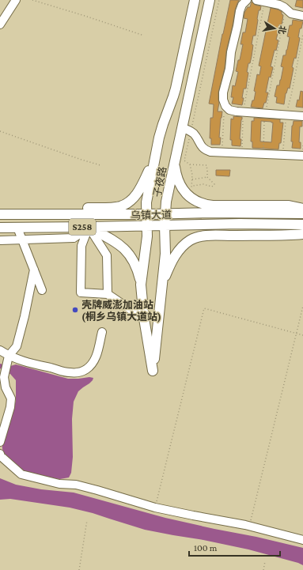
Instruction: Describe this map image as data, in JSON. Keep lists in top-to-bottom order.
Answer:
{
  "streets": {
    "main road": ["子夜路", "乌镇大道", "S258"]
  },
  "crossings": [
    ["子夜路", "乌镇大道"]
  ],
  "places": ["壳牌威澎加油站 (桐乡乌镇大道站)"],
  "scale_bar": "100 m",
  "north": "right"
}
